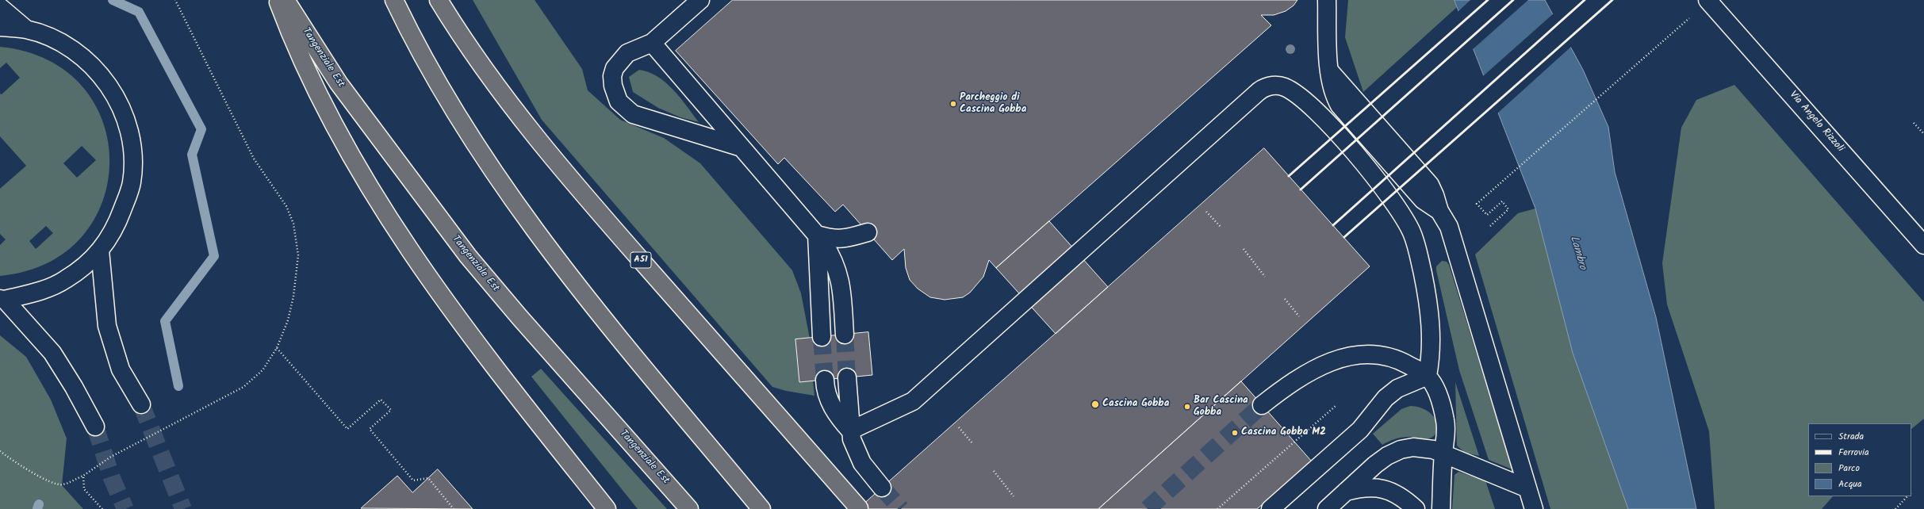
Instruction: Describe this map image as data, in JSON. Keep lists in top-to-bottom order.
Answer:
{
  "streets": {
    "highway": ["Tangenziale Est", "A51"],
    "street": ["Via Angelo Rizzoli"]
  },
  "water": ["Lambro"],
  "places": [
    "Parcheggio di Cascina Gobba",
    "Cascina Gobba",
    "Bar Cascina Gobba",
    "Cascina Gobba M2"
  ],
  "legend": [
    "Strada",
    "Ferrovia",
    "Parco",
    "Acqua"
  ]
}
